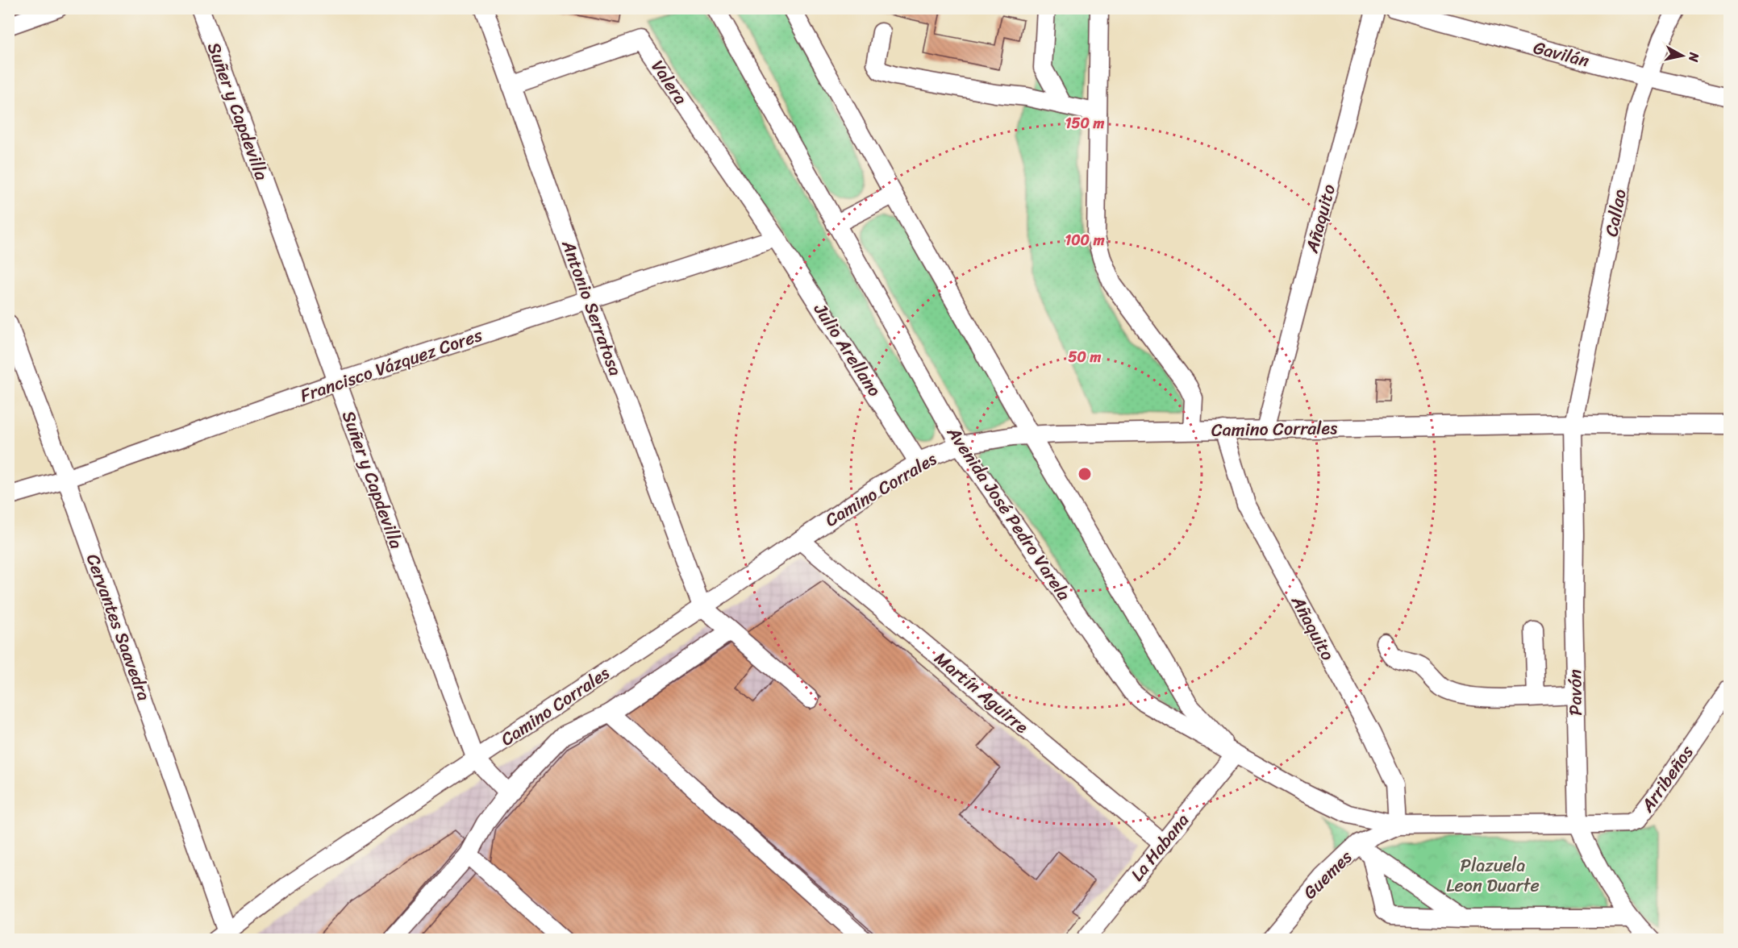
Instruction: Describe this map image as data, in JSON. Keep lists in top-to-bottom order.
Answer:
{
  "streets": {
    "street": [
      "Gavilán",
      "Valera",
      "Suñer y Capdevilla",
      "Callao",
      "Añaquito",
      "Antonio Serratosa",
      "Julio Arellano",
      "Francisco Vázquez Cores",
      "Camino Corrales",
      "Avenida José Pedro Varela",
      "Cervantes Saavedra",
      "Martín Aguirre",
      "Pavón",
      "Arribeños",
      "La Habana",
      "Guemes"
    ]
  },
  "crossings": [
    ["Gavilán", "Callao"],
    ["Valera", "Antonio Serratosa"],
    ["Valera", "Julio Arellano"],
    ["Valera", "Francisco Vázquez Cores"],
    ["Suñer y Capdevilla", "Francisco Vázquez Cores"],
    ["Suñer y Capdevilla", "Camino Corrales"],
    ["Callao", "Camino Corrales"],
    ["Callao", "Pavón"],
    ["Añaquito", "Camino Corrales"],
    ["Añaquito", "Avenida José Pedro Varela"],
    ["Añaquito", "Arribeños"],
    ["Añaquito", "Guemes"],
    ["Antonio Serratosa", "Francisco Vázquez Cores"],
    ["Antonio Serratosa", "Camino Corrales"],
    ["Julio Arellano", "Francisco Vázquez Cores"],
    ["Julio Arellano", "Camino Corrales"],
    ["Francisco Vázquez Cores", "Cervantes Saavedra"],
    ["Camino Corrales", "Avenida José Pedro Varela"],
    ["Camino Corrales", "Cervantes Saavedra"],
    ["Camino Corrales", "Martín Aguirre"],
    ["Camino Corrales", "Pavón"],
    ["Avenida José Pedro Varela", "Arribeños"],
    ["Avenida José Pedro Varela", "La Habana"],
    ["Avenida José Pedro Varela", "Guemes"],
    ["Martín Aguirre", "La Habana"],
    ["Pavón", "Arribeños"],
    ["Arribeños", "Guemes"]
  ],
  "parks": ["Plazuela Leon Duarte"],
  "north": "right",
  "rings": ["150 m", "100 m", "50 m"]
}
